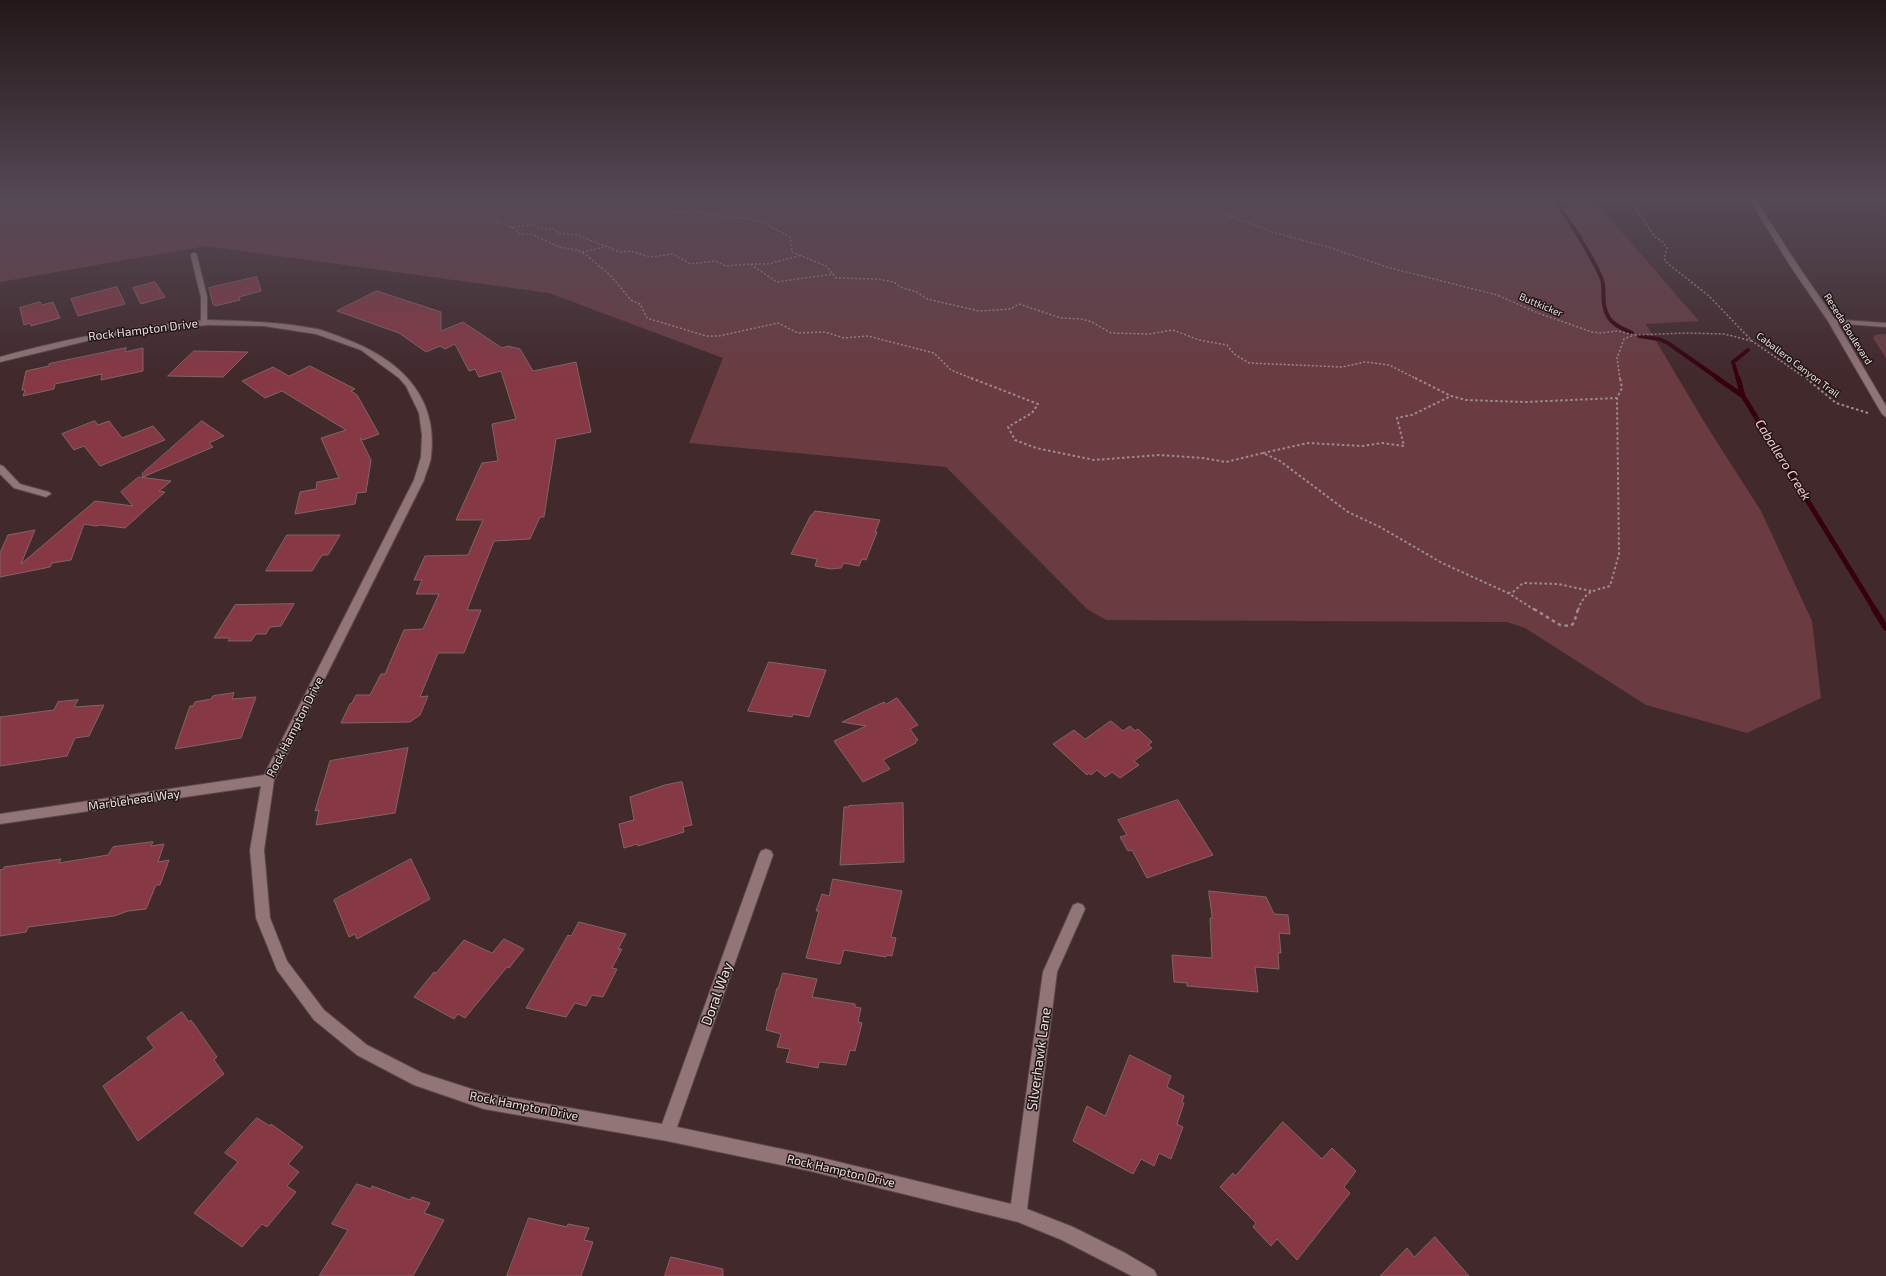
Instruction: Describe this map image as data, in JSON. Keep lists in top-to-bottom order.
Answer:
{
  "streets": {
    "street": [
      "Reseda Boulevard",
      "Rock Hampton Drive",
      "Marblehead Way",
      "Doral Way",
      "Silverhawk Lane"
    ],
    "path": ["Buttkicker", "Caballero Canyon Trail"]
  },
  "crossings": [
    ["Buttkicker", "Caballero Canyon Trail"],
    ["Rock Hampton Drive", "Marblehead Way"],
    ["Rock Hampton Drive", "Doral Way"],
    ["Rock Hampton Drive", "Silverhawk Lane"]
  ],
  "water": ["Caballero Creek"]
}
